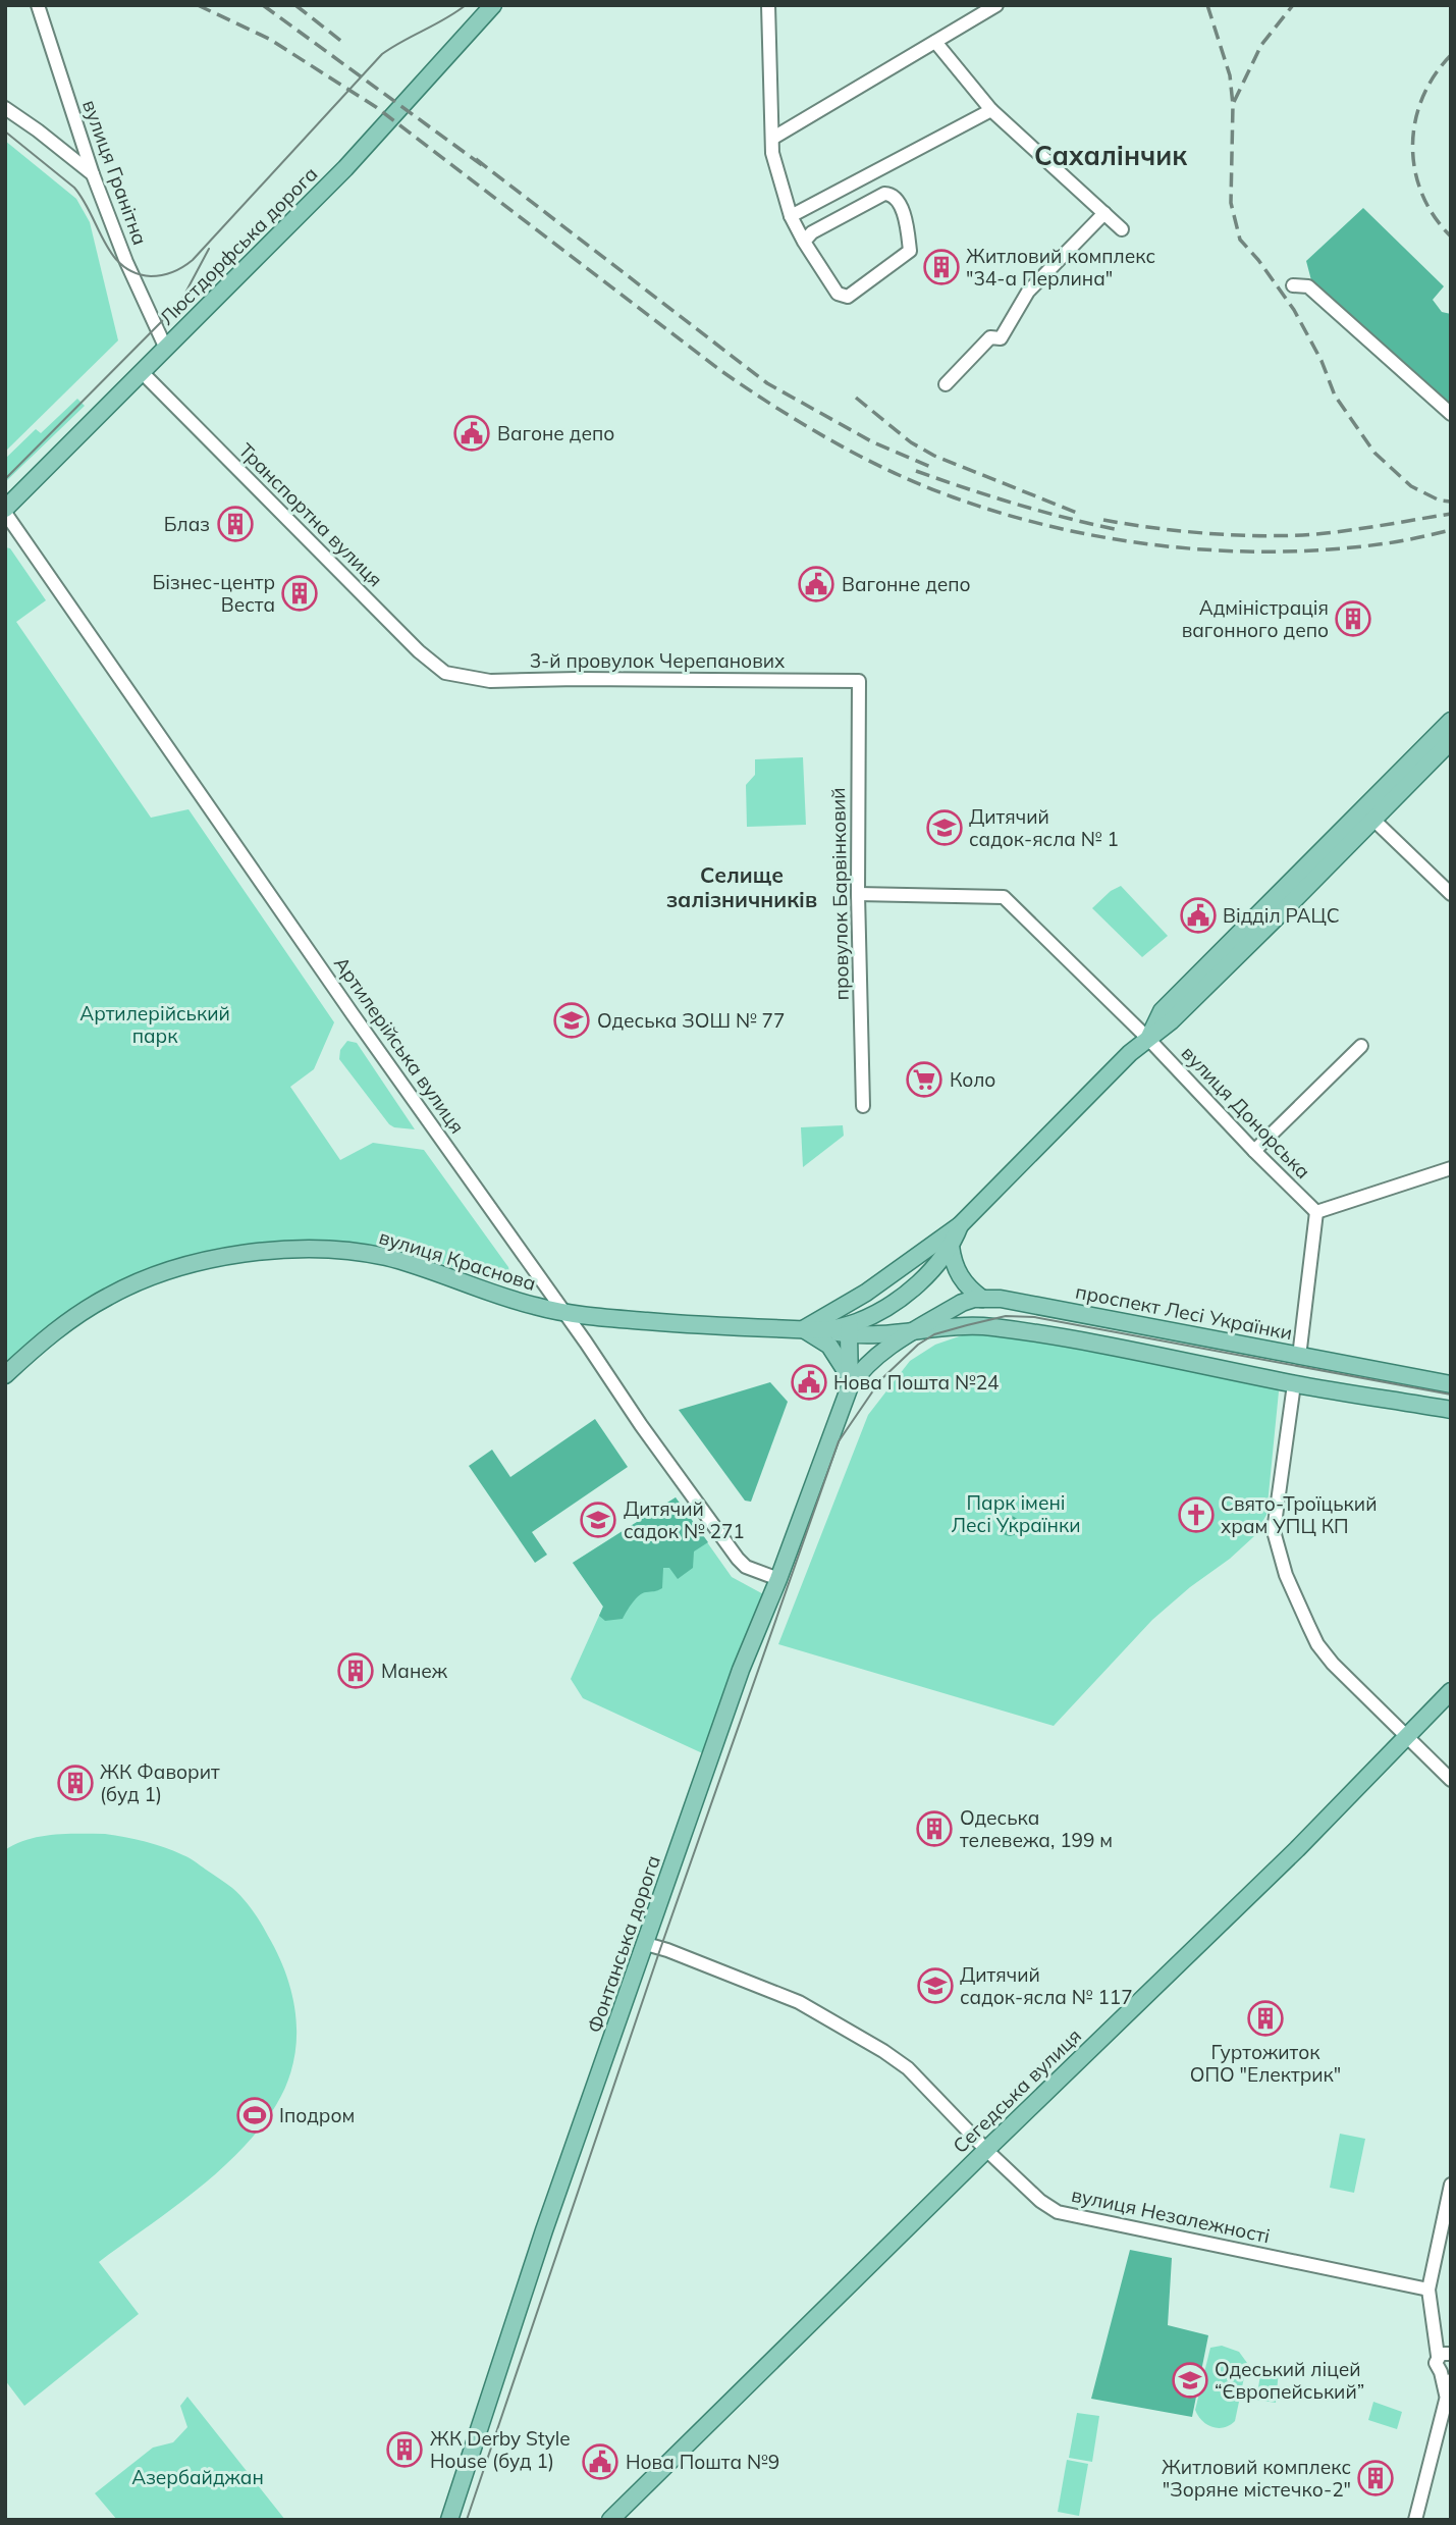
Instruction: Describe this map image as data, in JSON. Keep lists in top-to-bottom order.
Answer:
{
  "streets": {
    "main road": [
      "Люстдорфська дорога",
      "вулиця Краснова",
      "проспект Лесі Українки",
      "Фонтанська дорога",
      "Сегедська вулиця"
    ],
    "street": [
      "вулиця Гранітна",
      "Транспортна вулиця",
      "3-й провулок Черепанових",
      "провулок Барвінковий",
      "Артилерійська вулиця",
      "вулиця Донорська",
      "вулиця Незалежності"
    ]
  },
  "crossings": [
    ["вулиця Гранітна", "Люстдорфська дорога"],
    ["Люстдорфська дорога", "Транспортна вулиця"],
    ["Люстдорфська дорога", "Артилерійська вулиця"],
    ["Транспортна вулиця", "3-й провулок Черепанових"],
    ["3-й провулок Черепанових", "провулок Барвінковий"],
    ["провулок Барвінковий", "вулиця Донорська"],
    ["Артилерійська вулиця", "вулиця Краснова"],
    ["Артилерійська вулиця", "Фонтанська дорога"],
    ["вулиця Краснова", "проспект Лесі Українки"],
    ["проспект Лесі Українки", "Фонтанська дорога"],
    ["Фонтанська дорога", "вулиця Незалежності"],
    ["Сегедська вулиця", "вулиця Незалежності"]
  ],
  "districts": ["Сахалінчик", "Селище залізничників"],
  "parks": ["Артилерійський парк", "Парк імені Лесі Українки", "Азербайджан"],
  "places": {
    "building": [
      "Житловий комплекс \"34-а Перлина\"",
      "Блаз",
      "Бізнес-центр Веста",
      "Адміністрація вагонного депо",
      "Манеж",
      "ЖК Фаворит (буд 1)",
      "Одеська телевежа, 199 м",
      "Гуртожиток ОПО \"Електрик\"",
      "ЖК Derby Style House (буд 1)",
      "Житловий комплекс \"Зоряне містечко-2\""
    ],
    "public building": [
      "Вагоне депо",
      "Вагонне депо",
      "Відділ РАЦС",
      "Нова Пошта №24",
      "Нова Пошта №9"
    ],
    "school or university": [
      "Дитячий садок-ясла № 1",
      "Одеська ЗОШ № 77",
      "Дитячий садок № 271",
      "Дитячий садок-ясла № 117",
      "Одеський ліцей “Європейський”"
    ],
    "supermarket": ["Коло"],
    "church": ["Свято-Троїцький храм УПЦ КП"],
    "sports": ["Іподром"]
  }
}
